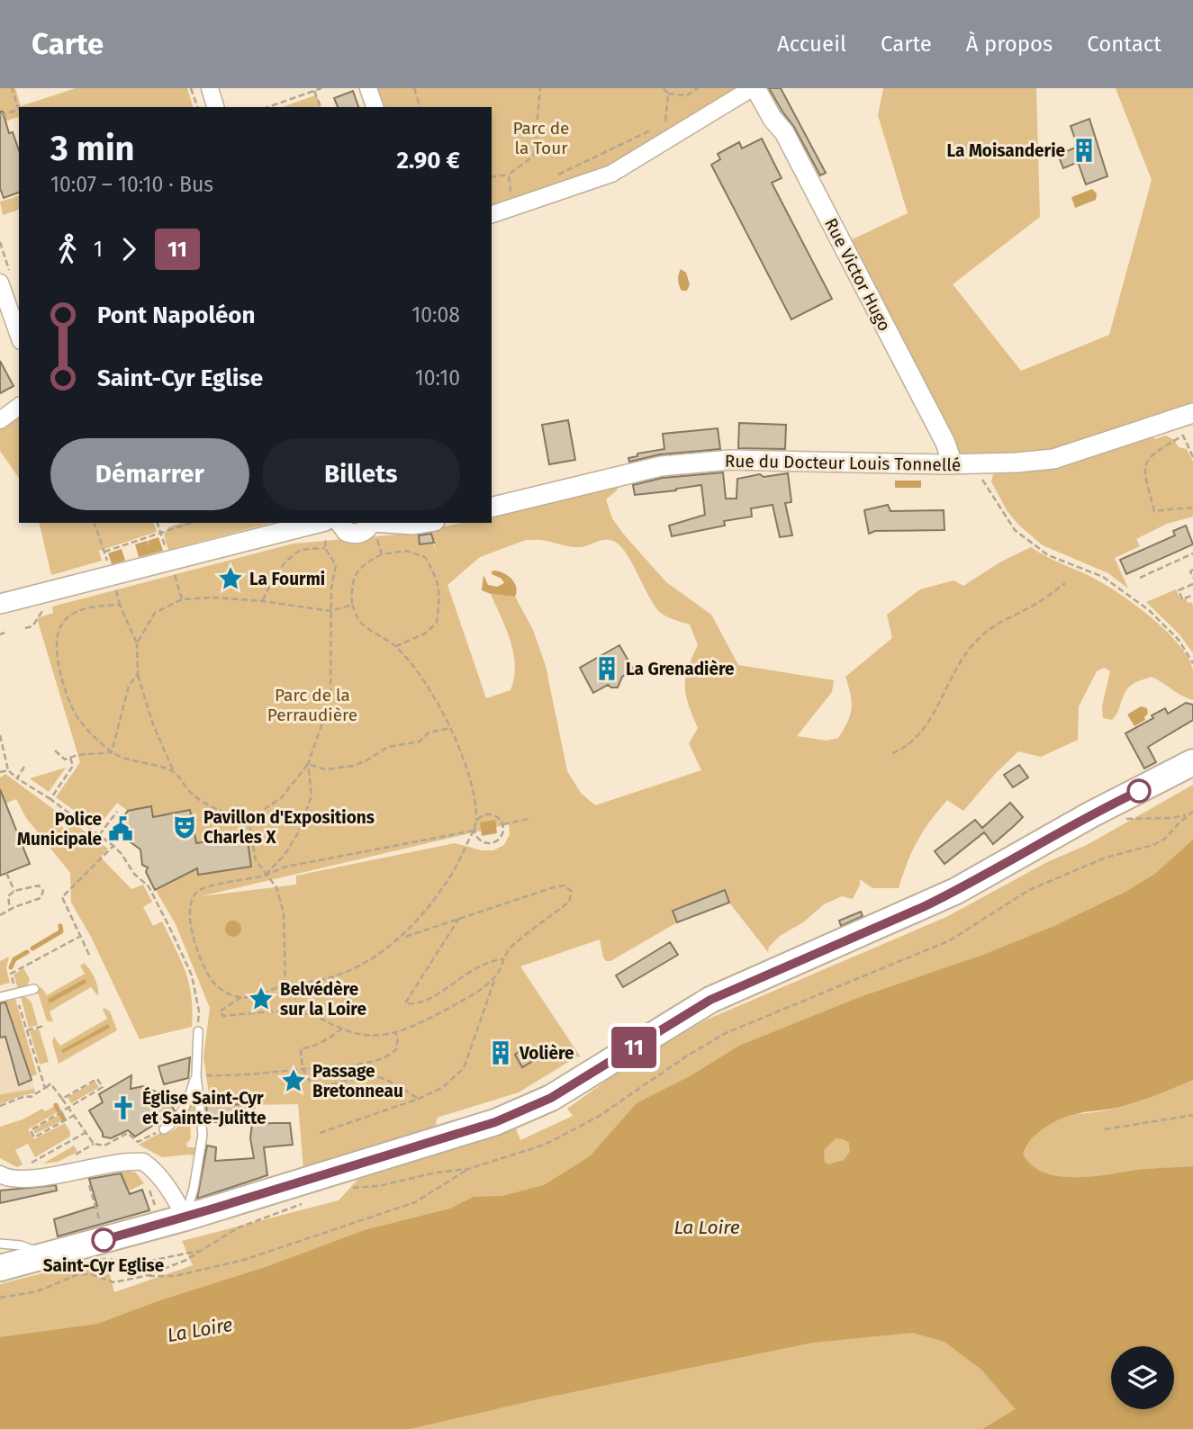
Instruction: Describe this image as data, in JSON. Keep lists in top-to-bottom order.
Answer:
{
  "streets": {
    "street": ["Rue Victor Hugo", "Rue du Docteur Louis Tonnellé"]
  },
  "crossings": [
    ["Rue Victor Hugo", "Rue du Docteur Louis Tonnellé"]
  ],
  "water": ["La Loire"],
  "parks": ["Parc de la Tour", "Parc de la Perraudière"],
  "places": {
    "building": ["La Moisanderie", "La Grenadière", "Volière"],
    "place": ["La Fourmi", "Belvédère sur la Loire", "Passage Bretonneau"],
    "theatre": ["Pavillon d'Expositions Charles X"],
    "public building": ["Police Municipale"],
    "church": ["Église Saint-Cyr et Sainte-Julitte"],
    "other": ["Saint-Cyr Eglise"]
  },
  "lines": ["bus line 11"],
  "page": {
    "header": "Carte",
    "nav": [
      "Accueil",
      "Carte",
      "À propos",
      "Contact"
    ],
    "on_map": "11",
    "heading": ["3 min", "10:07 – 10:10 · Bus", "2.90 €"],
    "legs": ["1", "11"],
    "list": [
      {
        "name": "Pont Napoléon",
        "value": "10:08"
      },
      {
        "name": "Saint-Cyr Eglise",
        "value": "10:10"
      }
    ],
    "buttons": ["Démarrer", "Billets"]
  }
}
